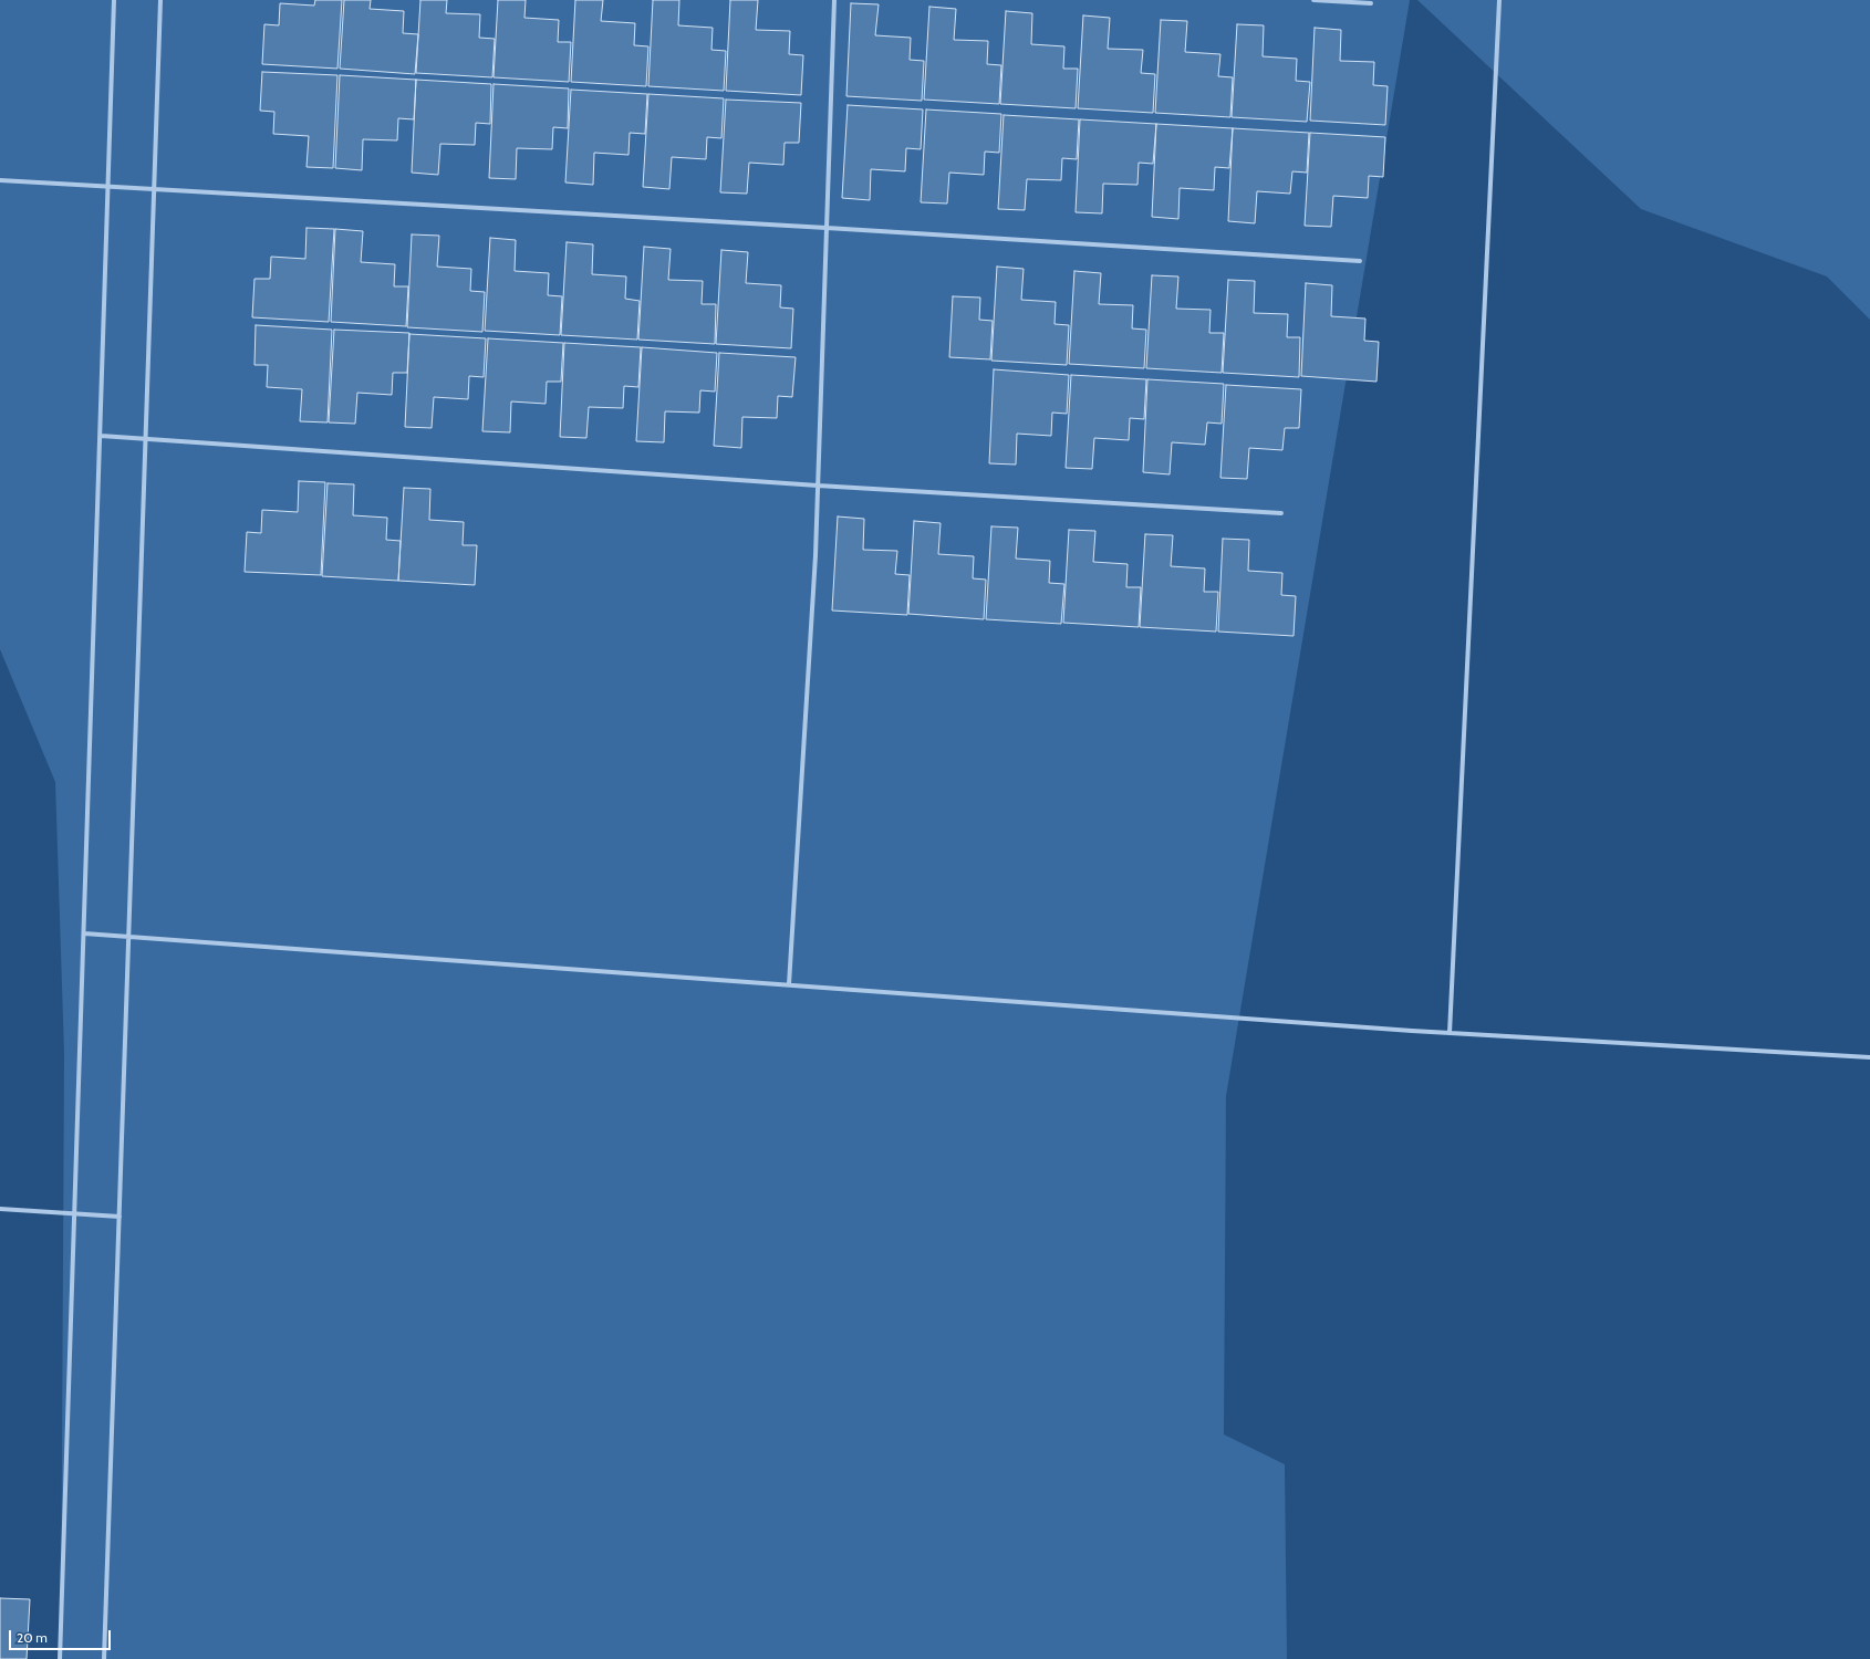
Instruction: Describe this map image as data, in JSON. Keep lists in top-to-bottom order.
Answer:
{
  "scale_bar": "20 m"
}
